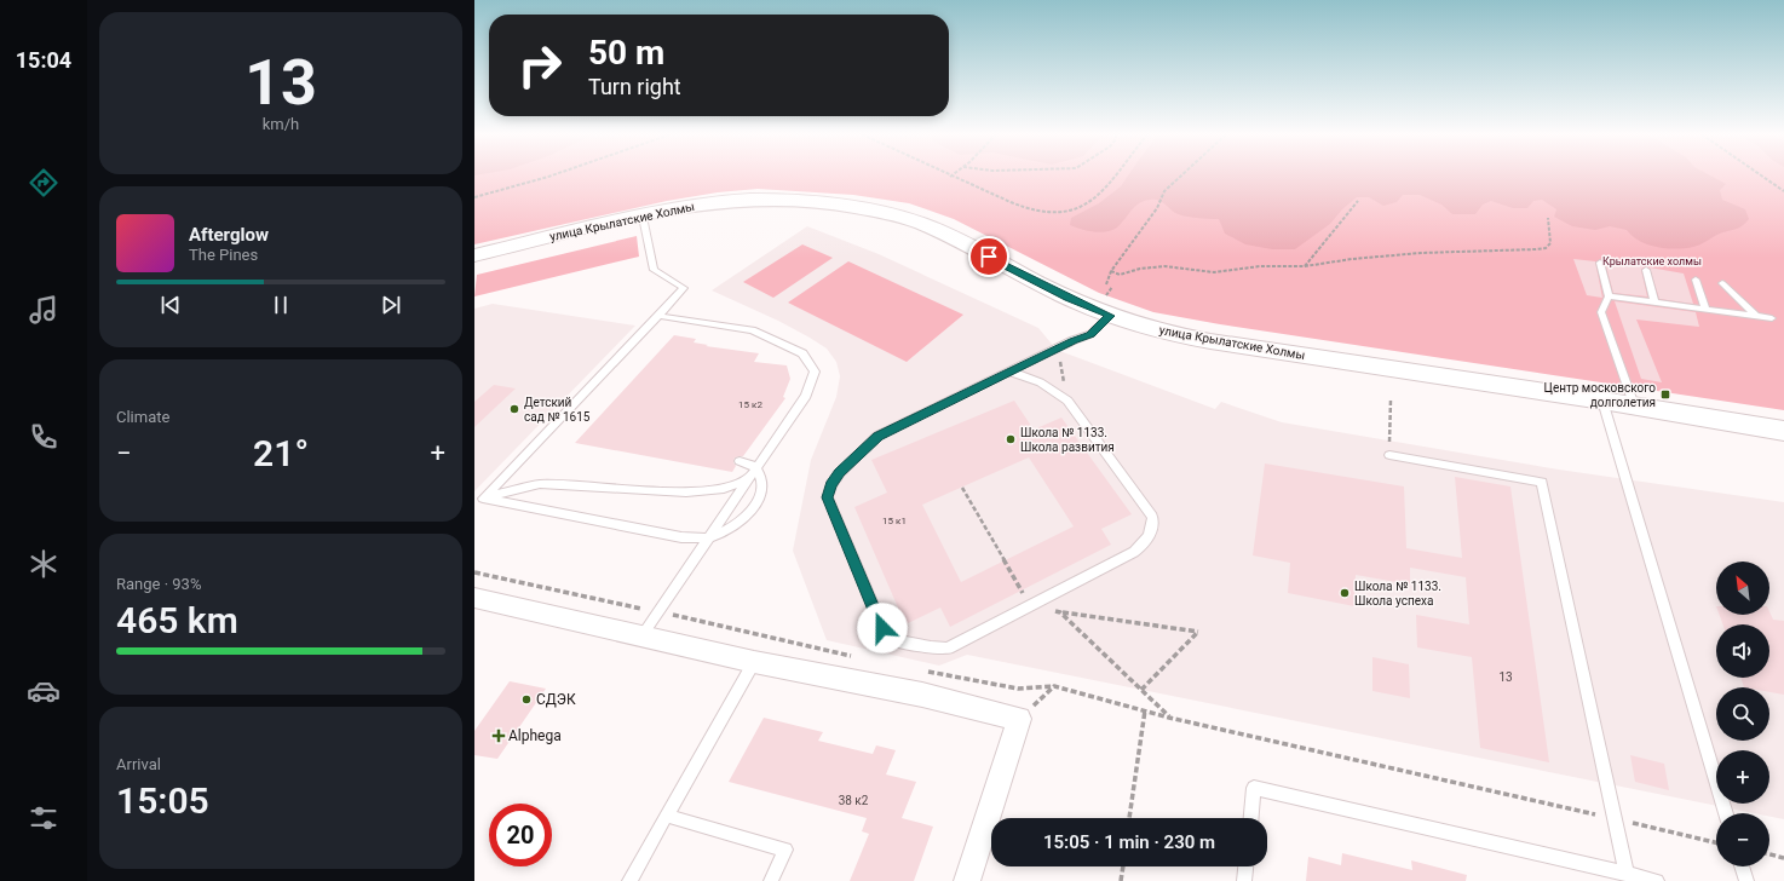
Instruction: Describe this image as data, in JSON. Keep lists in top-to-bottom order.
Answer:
{
  "streets": {
    "street": ["улица Крылатские Холмы"]
  },
  "parks": ["Крылатские холмы"],
  "places": {
    "transit": ["Центр московского долголетия"],
    "other": [
      "Детский сад № 1615",
      "Школа № 1133. Школа развития",
      "Школа № 1133. Школа успеха",
      "СДЭК"
    ],
    "health": ["Alphega"]
  },
  "house_numbers": [
    "15 к2",
    "15 к1",
    "13",
    "38 к2"
  ],
  "north": "top left",
  "page": {
    "tabs": "15:04",
    "tile": [
      ["13", "km/h"],
      "Climate",
      ["Range · 93%", "465 km"],
      ["Arrival", "15:05"]
    ],
    "turn": ["50 m", "Turn right"],
    "song": ["Afterglow", "The Pines"],
    "heat": ["−", "21°", "+"],
    "map_buttons": ["+", "−"],
    "limit": "20",
    "trip": "15:05 · 1 min · 230 m"
  }
}
